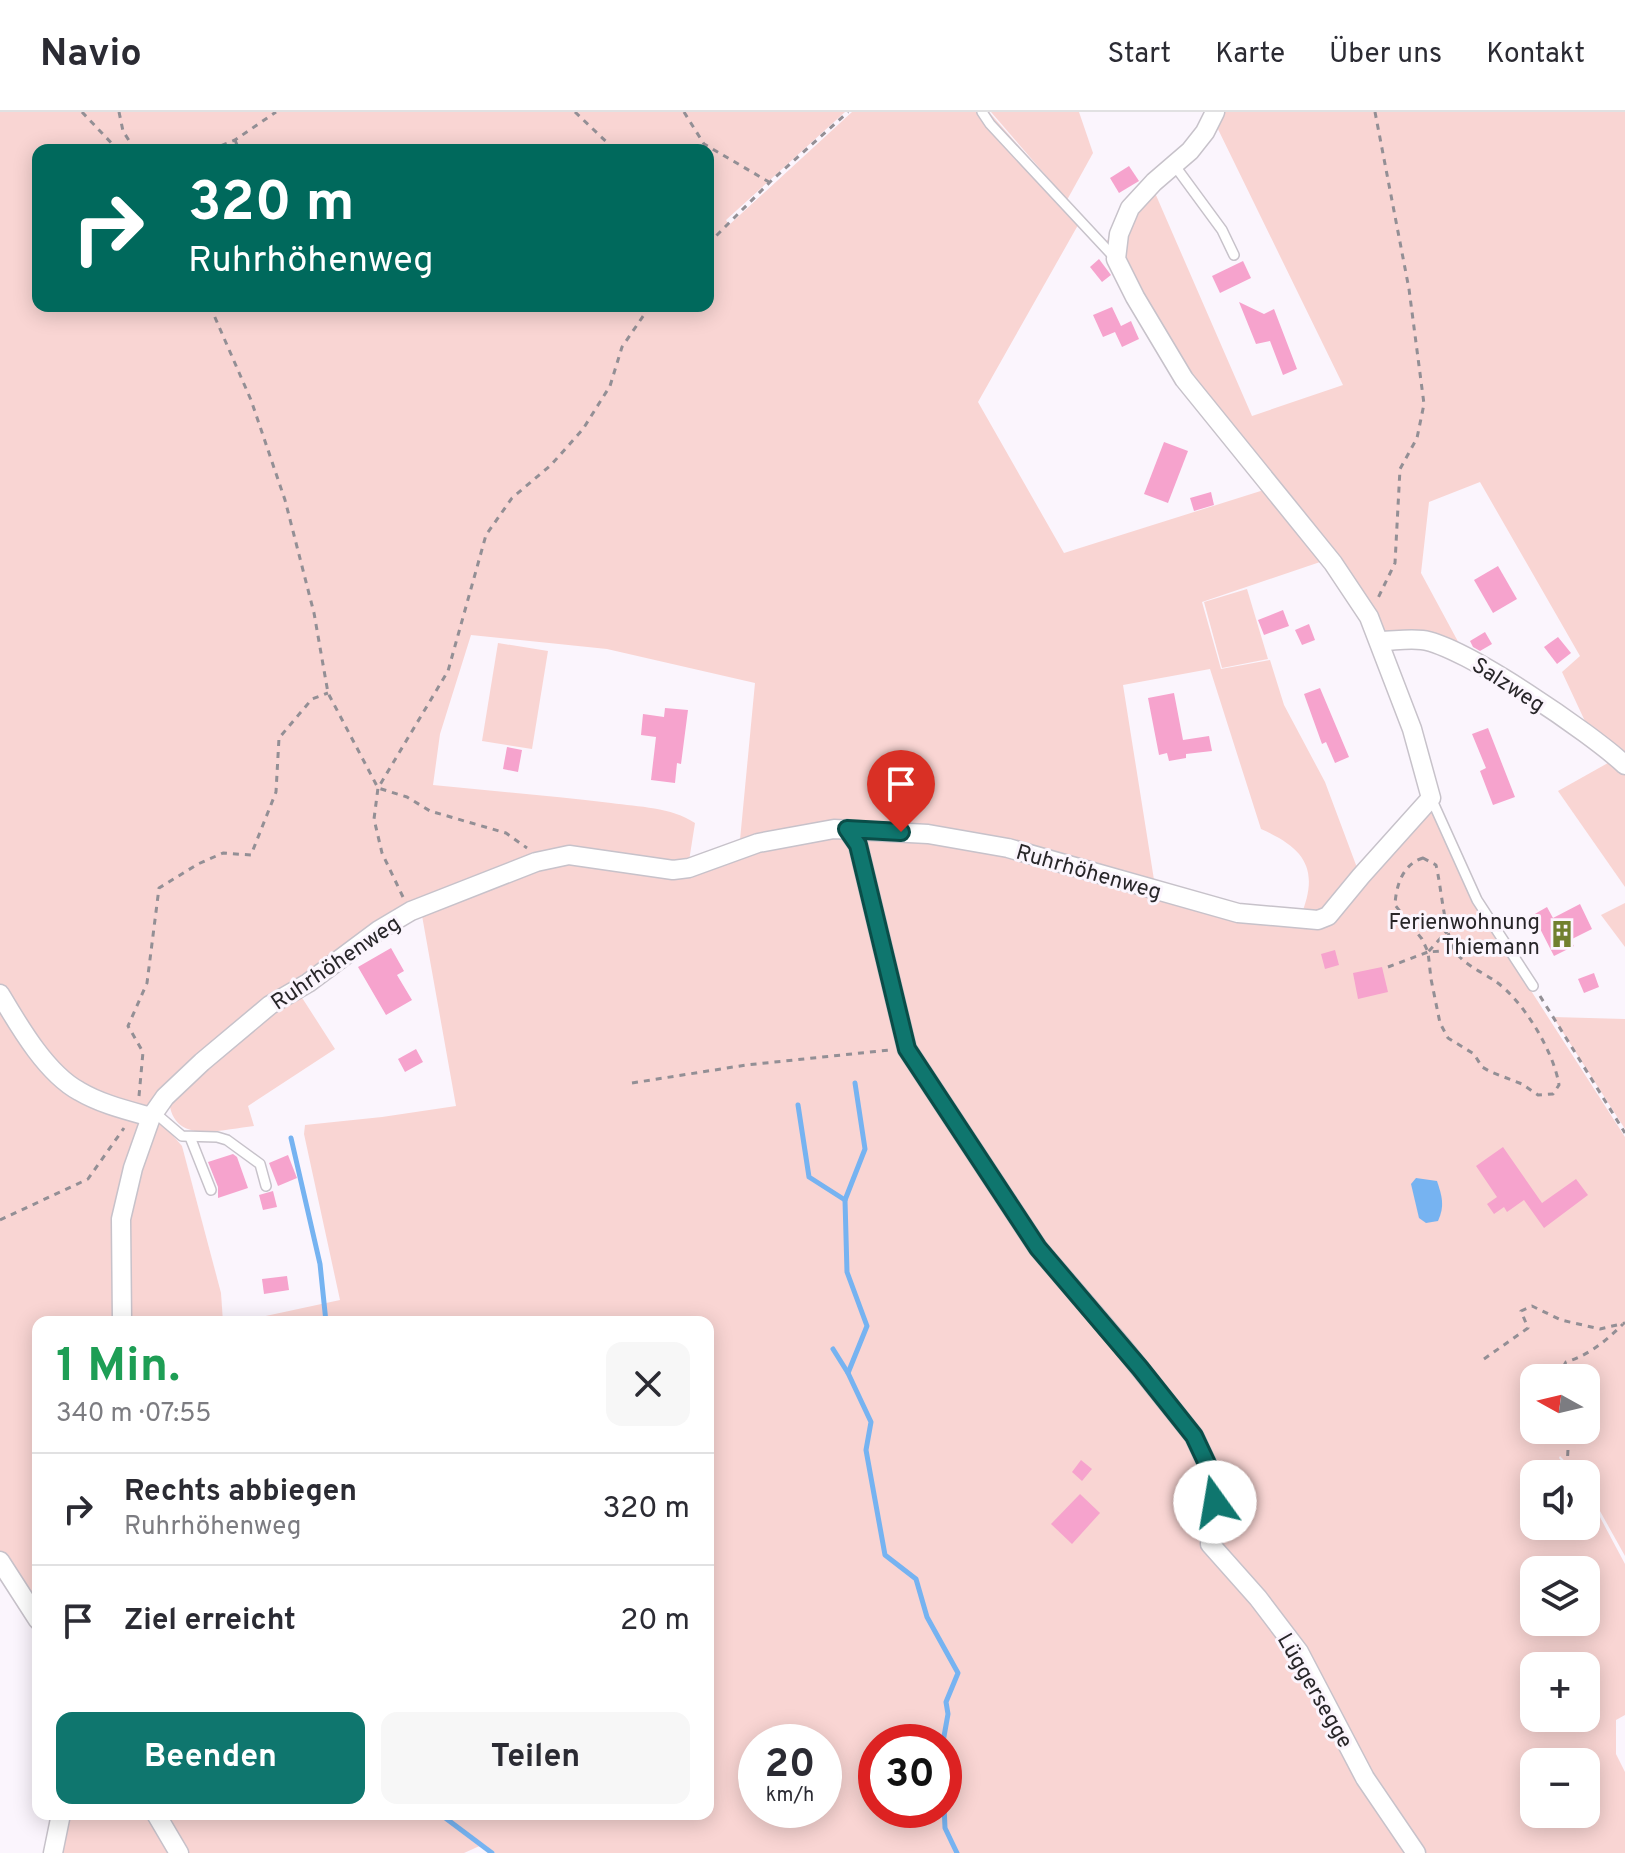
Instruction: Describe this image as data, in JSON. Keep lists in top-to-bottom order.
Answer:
{
  "streets": {
    "street": ["Salzweg", "Ruhrhöhenweg", "Lüggersegge"]
  },
  "crossings": [
    ["Ruhrhöhenweg", "Lüggersegge"]
  ],
  "places": {
    "building": ["Ferienwohnung Thiemann"]
  },
  "north": "left",
  "page": {
    "header": "Navio",
    "nav": [
      "Start",
      "Karte",
      "Über uns",
      "Kontakt"
    ],
    "turn": ["320 m", "Ruhrhöhenweg"],
    "heading": ["1 Min.", "340 m · 07:55"],
    "map_buttons": ["+", "−"],
    "list": [
      {
        "name": "Rechts abbiegen",
        "note": "Ruhrhöhenweg",
        "value": "320 m"
      },
      {
        "name": "Ziel erreicht",
        "value": "20 m"
      }
    ],
    "buttons": ["Beenden", "Teilen"],
    "speed": "20 km/h",
    "limit": "30"
  }
}
